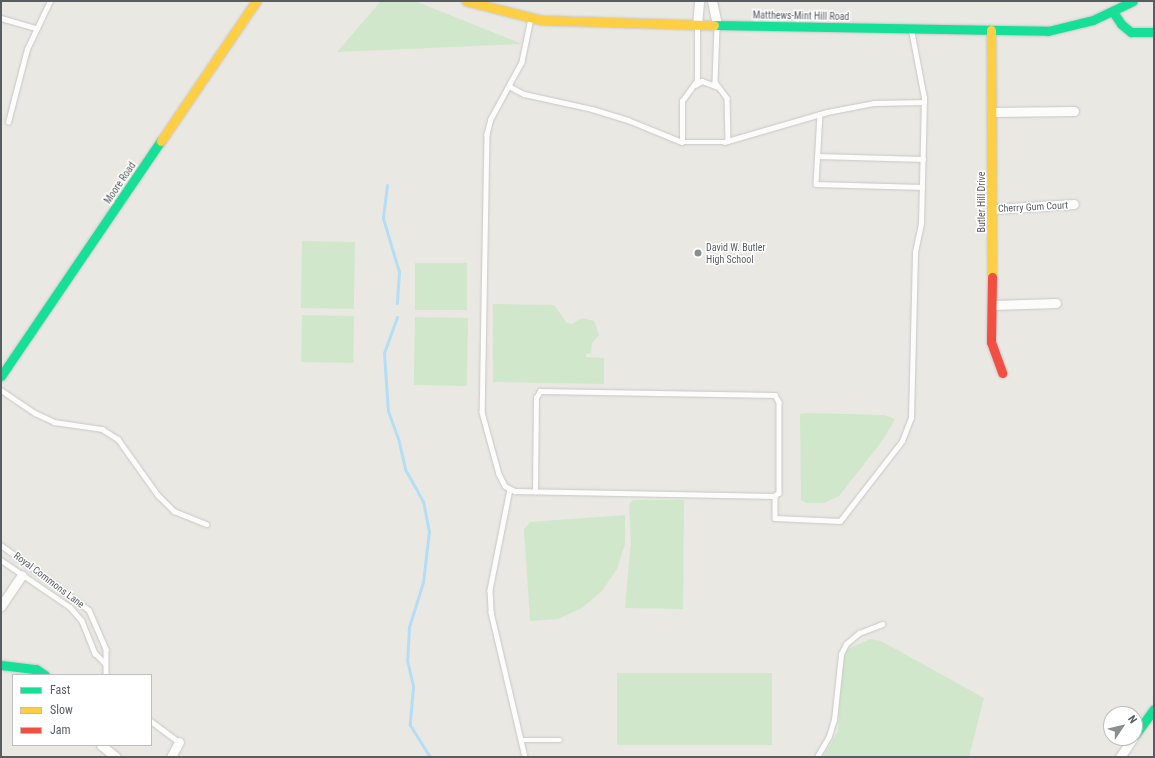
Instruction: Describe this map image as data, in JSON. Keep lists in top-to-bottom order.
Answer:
{
  "streets": {
    "street": [
      "Matthews-Mint Hill Road",
      "Moore Road",
      "Butler Hill Drive",
      "Cherry Gum Court"
    ],
    "lane": ["Royal Commons Lane"]
  },
  "crossings": [
    ["Matthews-Mint Hill Road", "Butler Hill Drive"],
    ["Butler Hill Drive", "Cherry Gum Court"]
  ],
  "places": ["David W. Butler High School"],
  "legend": ["Fast", "Slow", "Jam"],
  "north": "top right"
}
